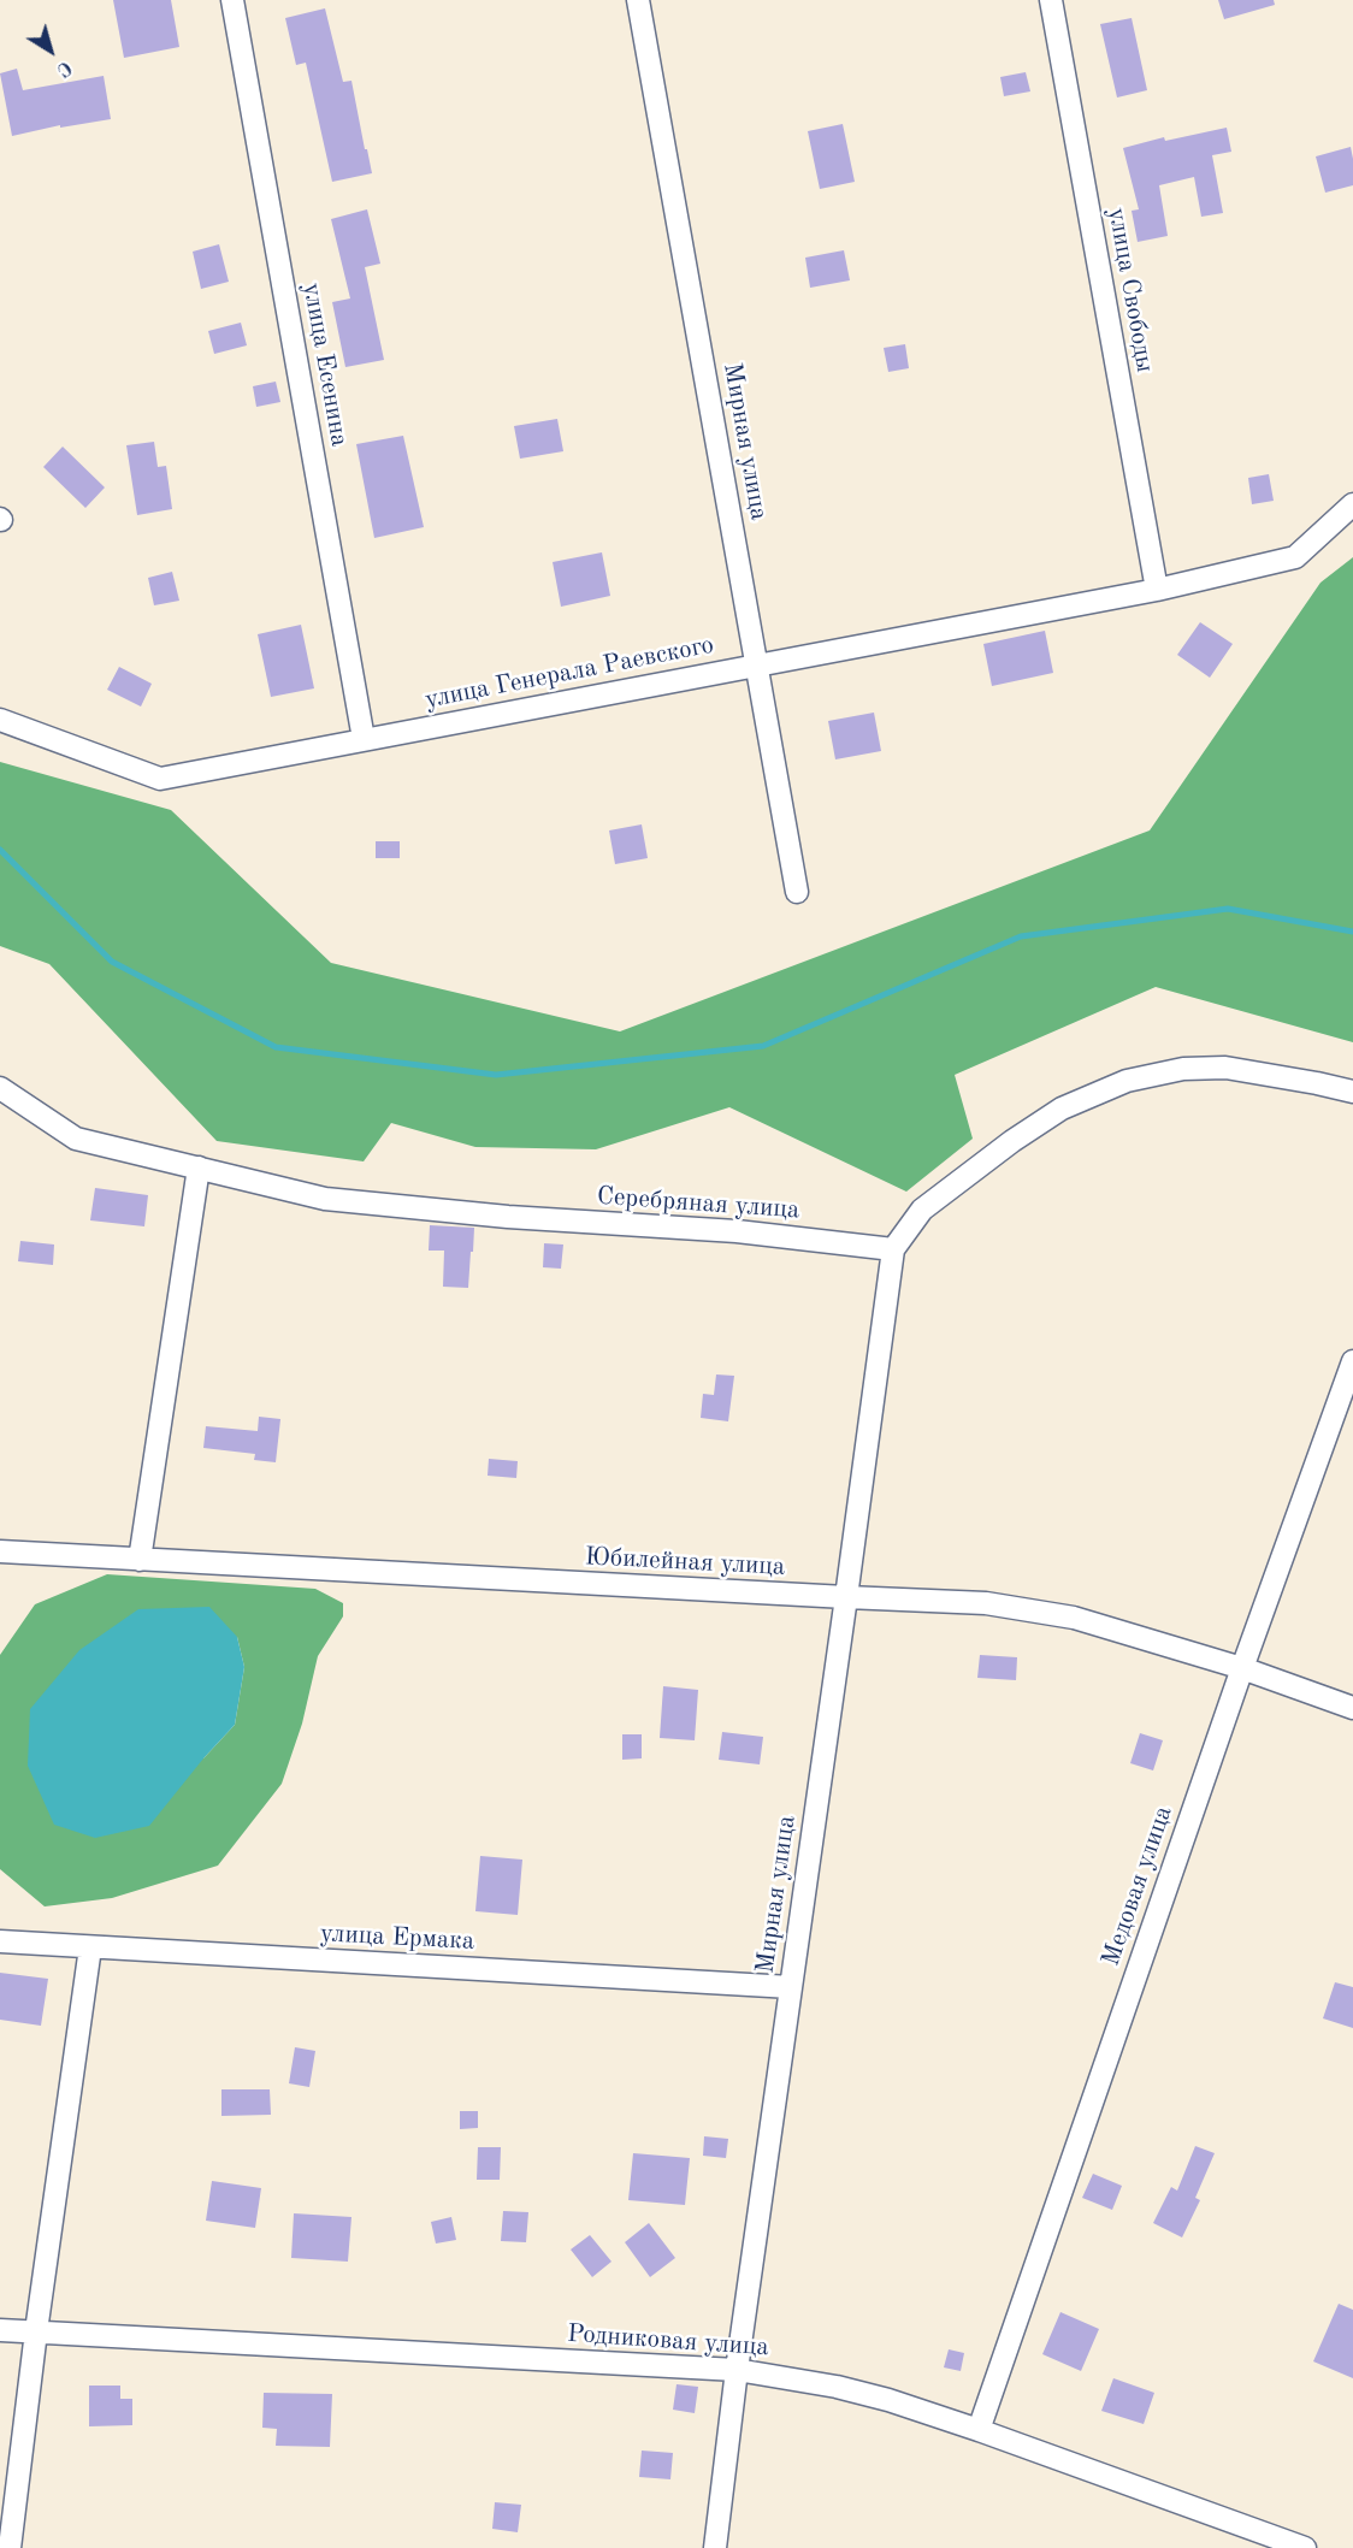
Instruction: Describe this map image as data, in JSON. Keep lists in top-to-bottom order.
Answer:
{
  "streets": {
    "street": [
      "улица Свободы",
      "улица Есенина",
      "Мирная улица",
      "улица Генерала Раевского",
      "Серебряная улица",
      "Юбилейная улица",
      "Медовая улица",
      "улица Ермака",
      "Родниковая улица"
    ]
  },
  "crossings": [
    ["улица Свободы", "улица Генерала Раевского"],
    ["улица Есенина", "улица Генерала Раевского"],
    ["Мирная улица", "улица Генерала Раевского"],
    ["Мирная улица", "Серебряная улица"],
    ["Мирная улица", "Юбилейная улица"],
    ["Мирная улица", "улица Ермака"],
    ["Мирная улица", "Родниковая улица"],
    ["Юбилейная улица", "Медовая улица"],
    ["Медовая улица", "Родниковая улица"]
  ],
  "north": "bottom right"
}
